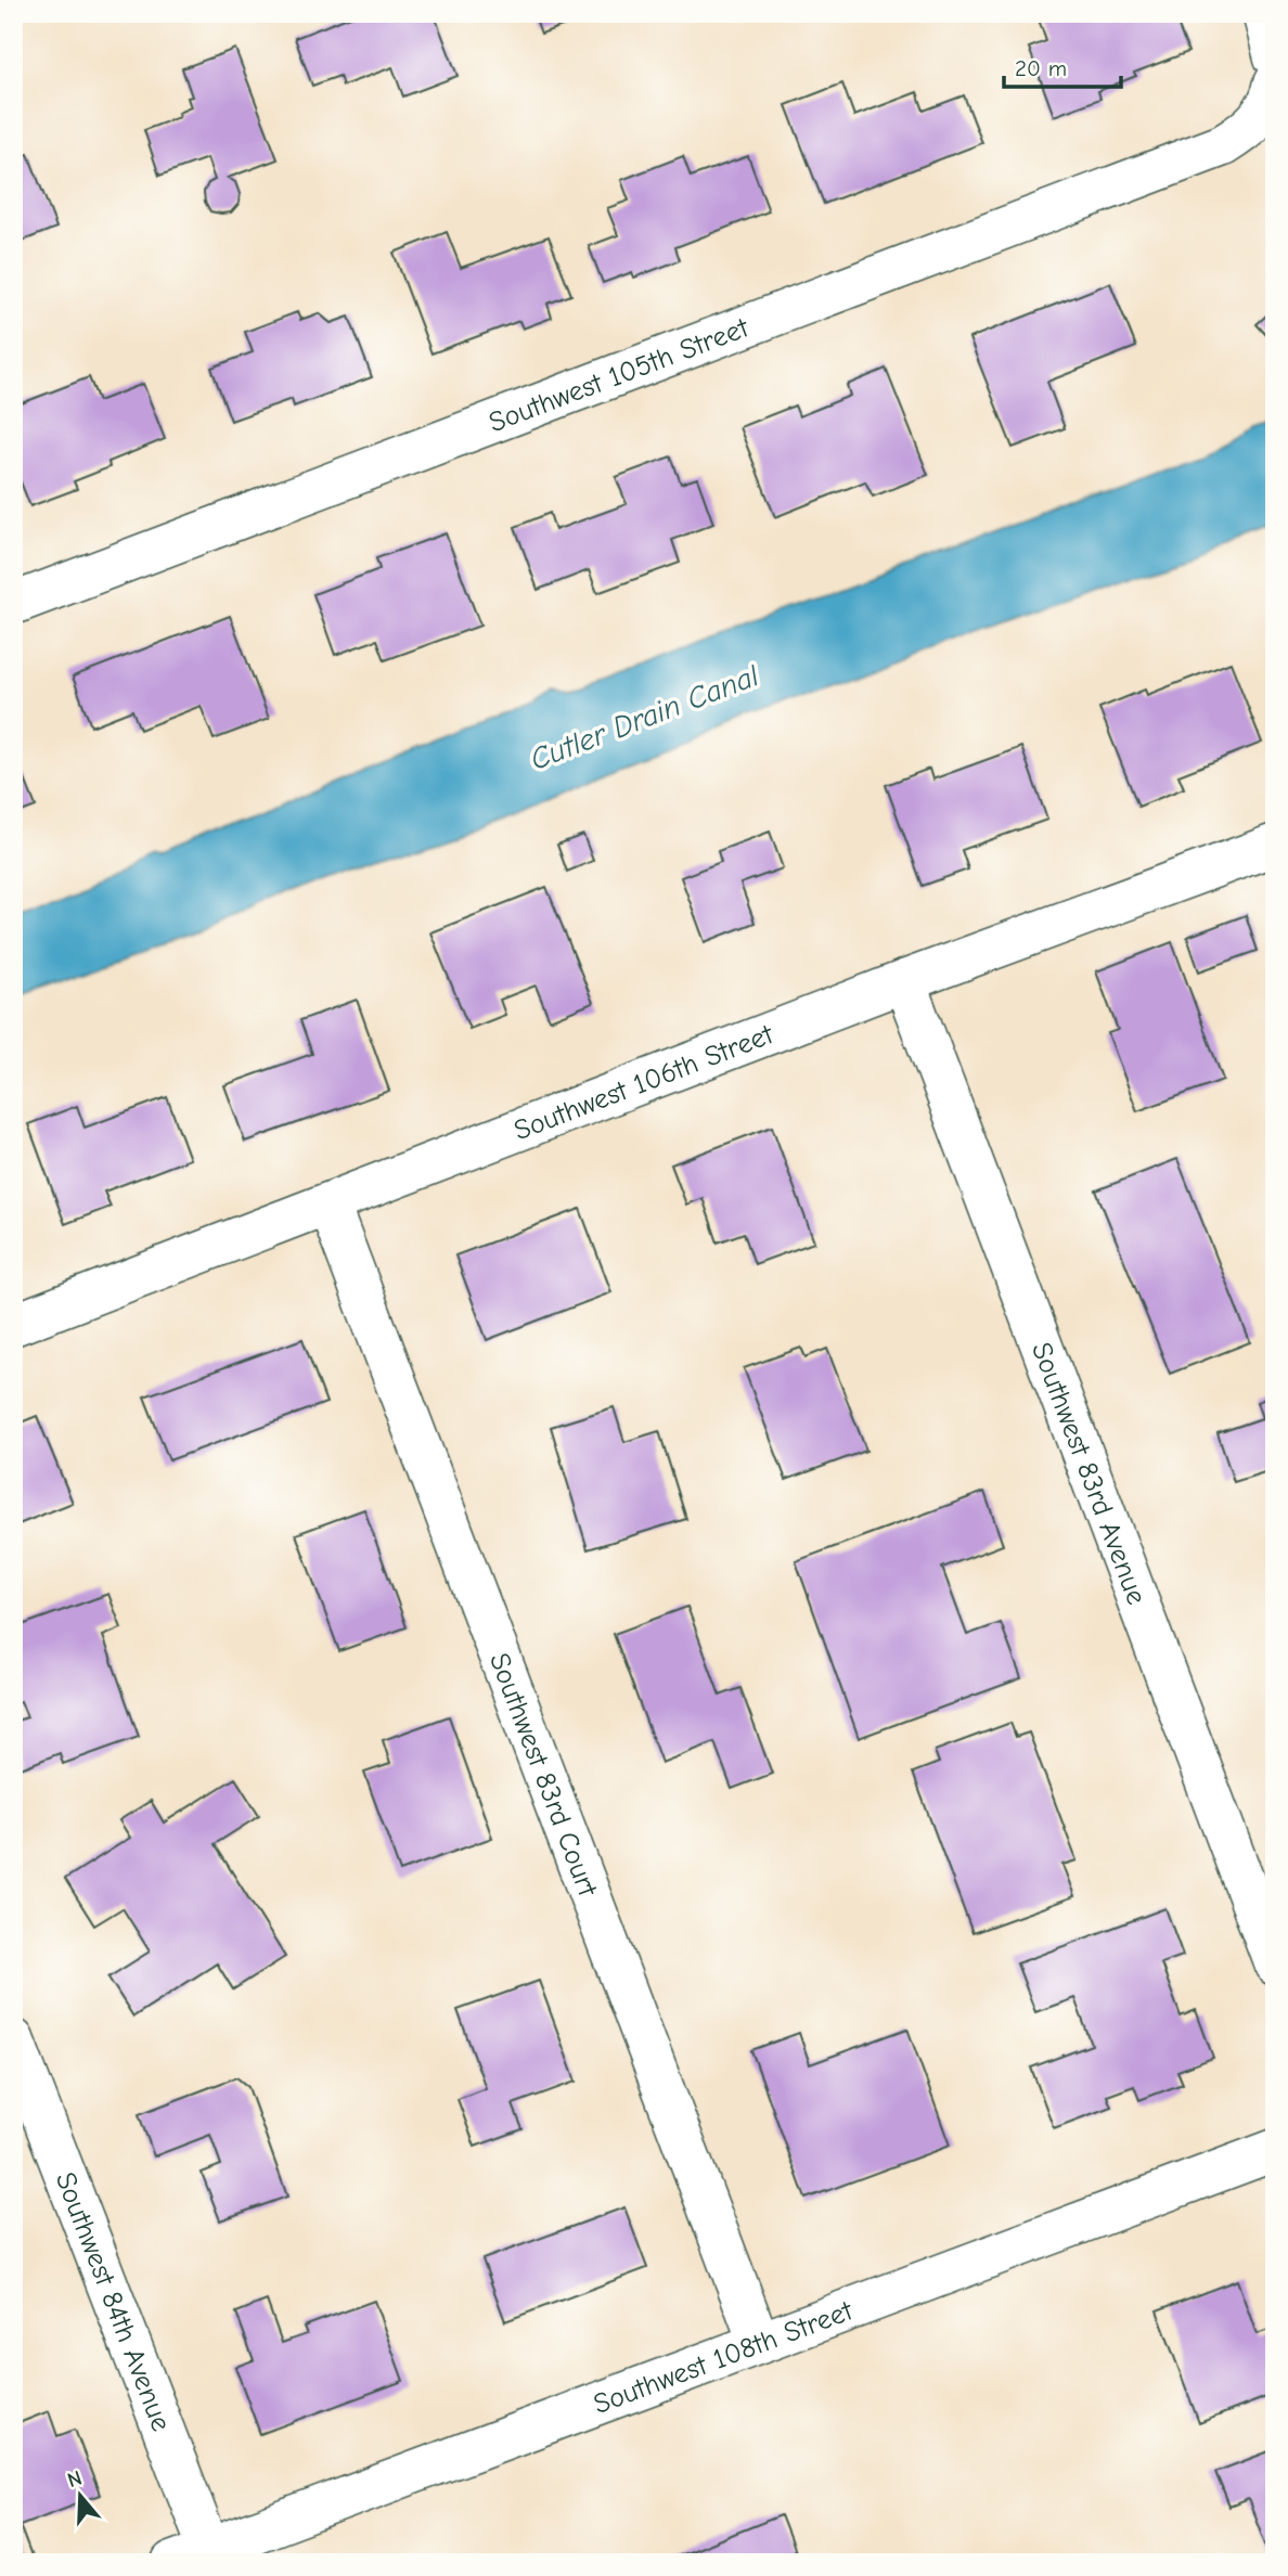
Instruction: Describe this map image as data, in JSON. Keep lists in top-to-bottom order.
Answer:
{
  "streets": {
    "street": [
      "Southwest 105th Street",
      "Southwest 106th Street",
      "Southwest 83rd Avenue",
      "Southwest 83rd Court",
      "Southwest 84th Avenue",
      "Southwest 108th Street"
    ]
  },
  "crossings": [
    ["Southwest 106th Street", "Southwest 83rd Avenue"],
    ["Southwest 106th Street", "Southwest 83rd Court"],
    ["Southwest 83rd Court", "Southwest 108th Street"],
    ["Southwest 84th Avenue", "Southwest 108th Street"]
  ],
  "water": ["Cutler Drain Canal"],
  "scale_bar": "20 m",
  "north": "top"
}
